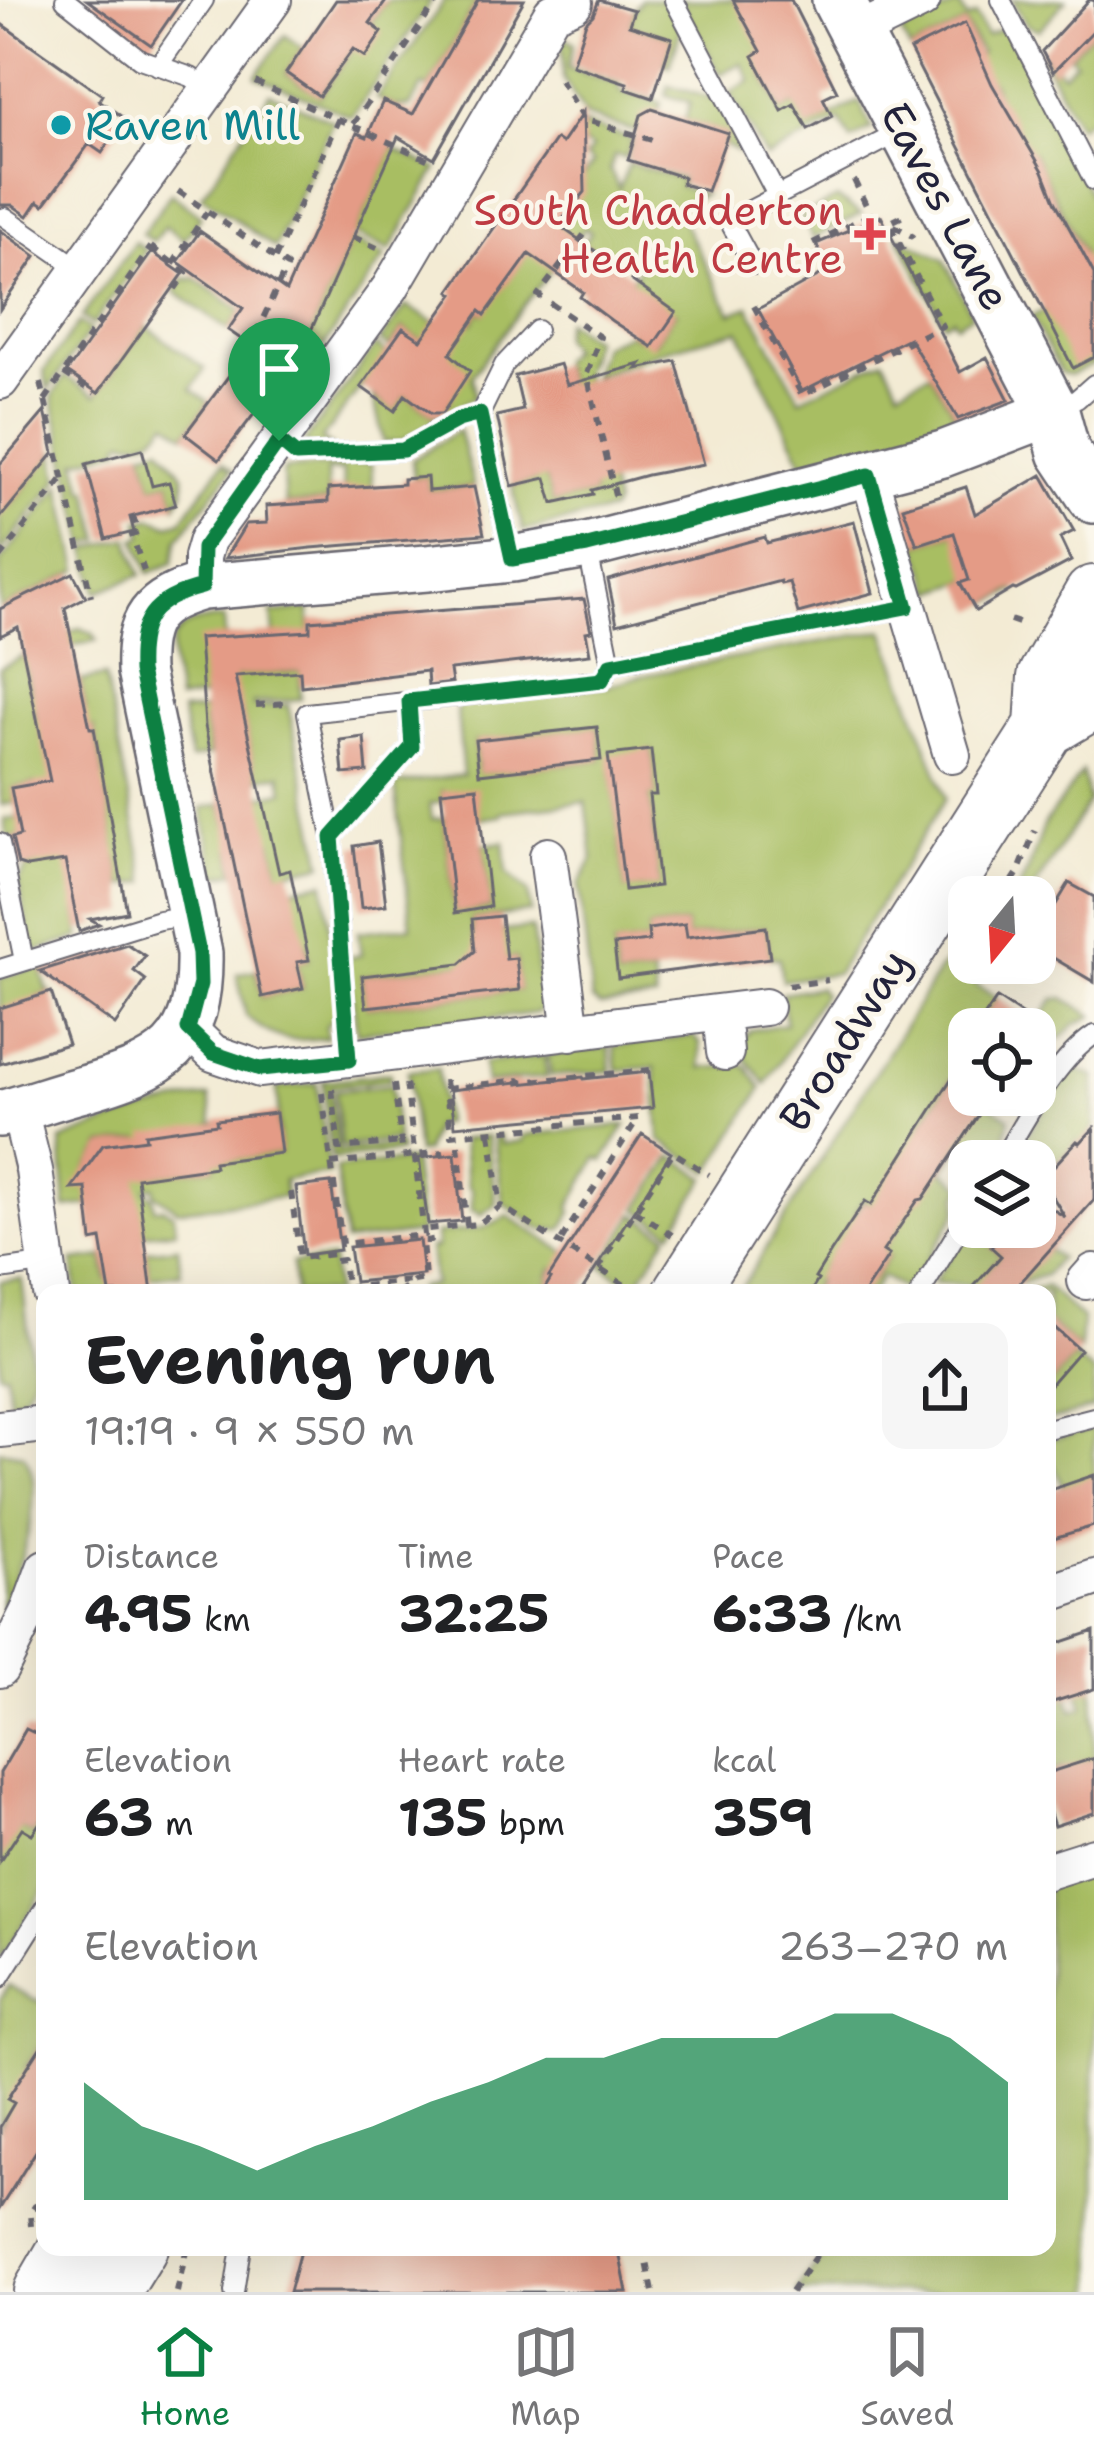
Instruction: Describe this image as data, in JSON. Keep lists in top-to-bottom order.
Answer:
{
  "streets": {
    "highway": ["Broadway"],
    "main road": ["Eaves Lane"]
  },
  "places": {
    "other": ["Raven Mill"],
    "health": ["South Chadderton Health Centre"]
  },
  "north": "bottom",
  "page": {
    "heading": ["Evening run", "19:19 · 9 × 550 m"],
    "stats": [
      ["Distance", "4.95 km"],
      ["Time", "32:25"],
      ["Pace", "6:33 /km"],
      ["Elevation", "63 m"],
      ["Heart rate", "135 bpm"],
      ["kcal", "359"]
    ],
    "chart": ["Elevation", "263–270 m"],
    "tabs": ["Home", "Map", "Saved"]
  }
}
